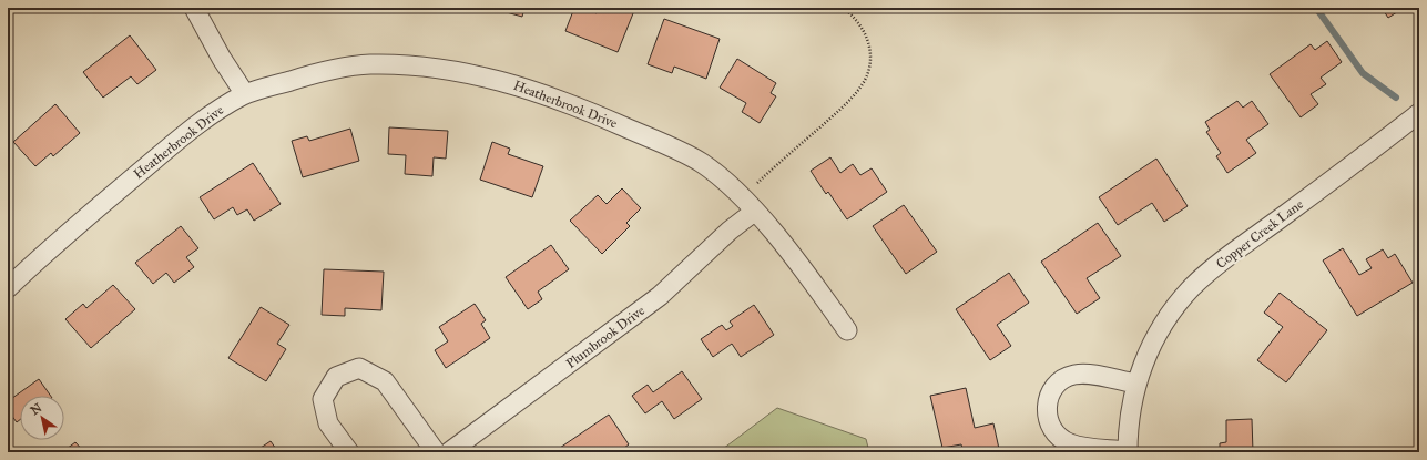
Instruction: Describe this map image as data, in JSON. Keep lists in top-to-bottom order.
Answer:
{
  "streets": {
    "street": ["Heatherbrook Drive", "Copper Creek Lane", "Plumbrook Drive"]
  },
  "crossings": [
    ["Heatherbrook Drive", "Plumbrook Drive"]
  ],
  "north": "top left"
}
